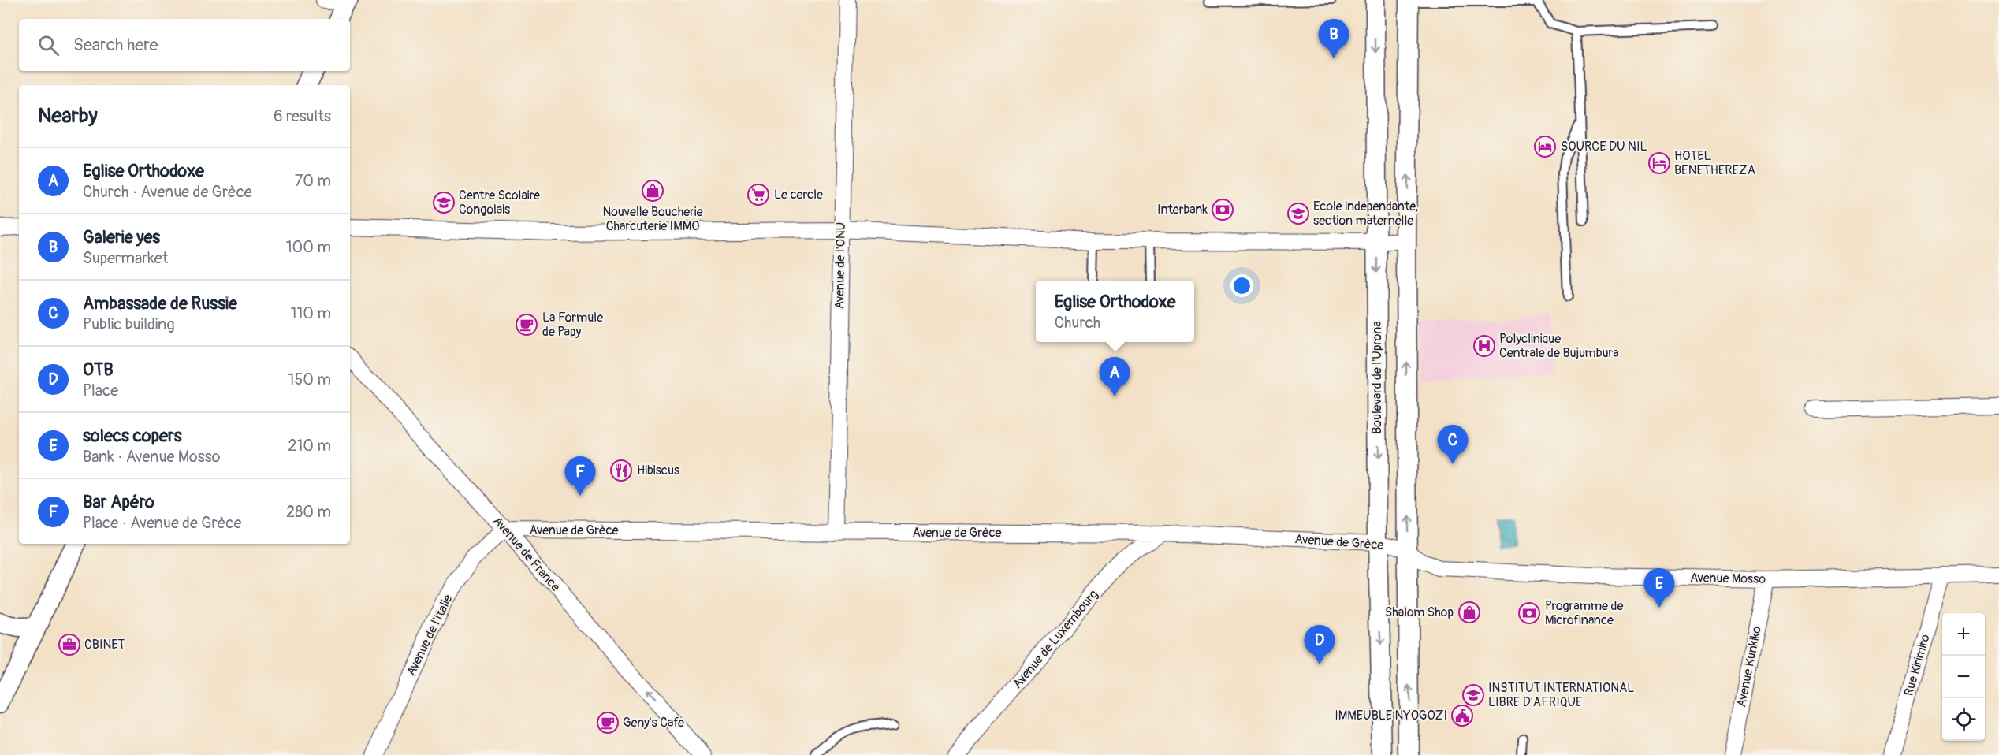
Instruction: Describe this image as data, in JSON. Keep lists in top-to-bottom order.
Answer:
{
  "streets": {
    "street": [
      "Avenue de l'ONU",
      "Boulevard de l'Uprona",
      "Avenue de Grèce",
      "Avenue de France",
      "Avenue Mosso",
      "Avenue de l'Italie",
      "Avenue de Luxembourg",
      "Rue Kirimiro",
      "Avenue Kunkiko"
    ]
  },
  "crossings": [
    ["Avenue de l'ONU", "Avenue de Grèce"],
    ["Boulevard de l'Uprona", "Avenue de Grèce"],
    ["Avenue de Grèce", "Avenue de France"],
    ["Avenue de Grèce", "Avenue Mosso"],
    ["Avenue de Grèce", "Avenue de l'Italie"],
    ["Avenue de Grèce", "Avenue de Luxembourg"],
    ["Avenue de France", "Avenue de l'Italie"],
    ["Avenue Mosso", "Rue Kirimiro"],
    ["Avenue Mosso", "Avenue Kunkiko"]
  ],
  "one_way": ["Avenue de France"],
  "places": {
    "hotel": ["SOURCE DU NIL", "HOTEL BENETHEREZA"],
    "shop": ["Nouvelle Boucherie Charcuterie IMMO", "Shalom Shop"],
    "supermarket": ["Le cercle"],
    "school or university": ["Centre Scolaire Congolais", "Ecole independante, section maternelle", "INSTITUT INTERNATIONAL LIBRE D'AFRIQUE"],
    "bank": ["Interbank", "Programme de Microfinance"],
    "cafe": ["La Formule de Papy", "Geny's Cafe"],
    "hospital": ["Polyclinique Centrale de Bujumbura"],
    "restaurant": ["Hibiscus"],
    "office": ["CBINET"],
    "public building": ["IMMEUBLE NYOGOZI"]
  },
  "page": {
    "pins": [
      "B",
      "A",
      "C",
      "F",
      "E",
      "D"
    ],
    "search": "Search here",
    "heading": ["Nearby", "6 results"],
    "list": [
      {
        "mark": "A",
        "name": "Eglise Orthodoxe",
        "note": "Church · Avenue de Grèce",
        "value": "70 m"
      },
      {
        "mark": "B",
        "name": "Galerie yes",
        "note": "Supermarket",
        "value": "100 m"
      },
      {
        "mark": "C",
        "name": "Ambassade de Russie",
        "note": "Public building",
        "value": "110 m"
      },
      {
        "mark": "D",
        "name": "OTB",
        "note": "Place",
        "value": "150 m"
      },
      {
        "mark": "E",
        "name": "solecs copers",
        "note": "Bank · Avenue Mosso",
        "value": "210 m"
      },
      {
        "mark": "F",
        "name": "Bar Apéro",
        "note": "Place · Avenue de Grèce",
        "value": "280 m"
      }
    ],
    "popup": ["Eglise Orthodoxe", "Church"],
    "map_buttons": ["+", "−"]
  }
}
